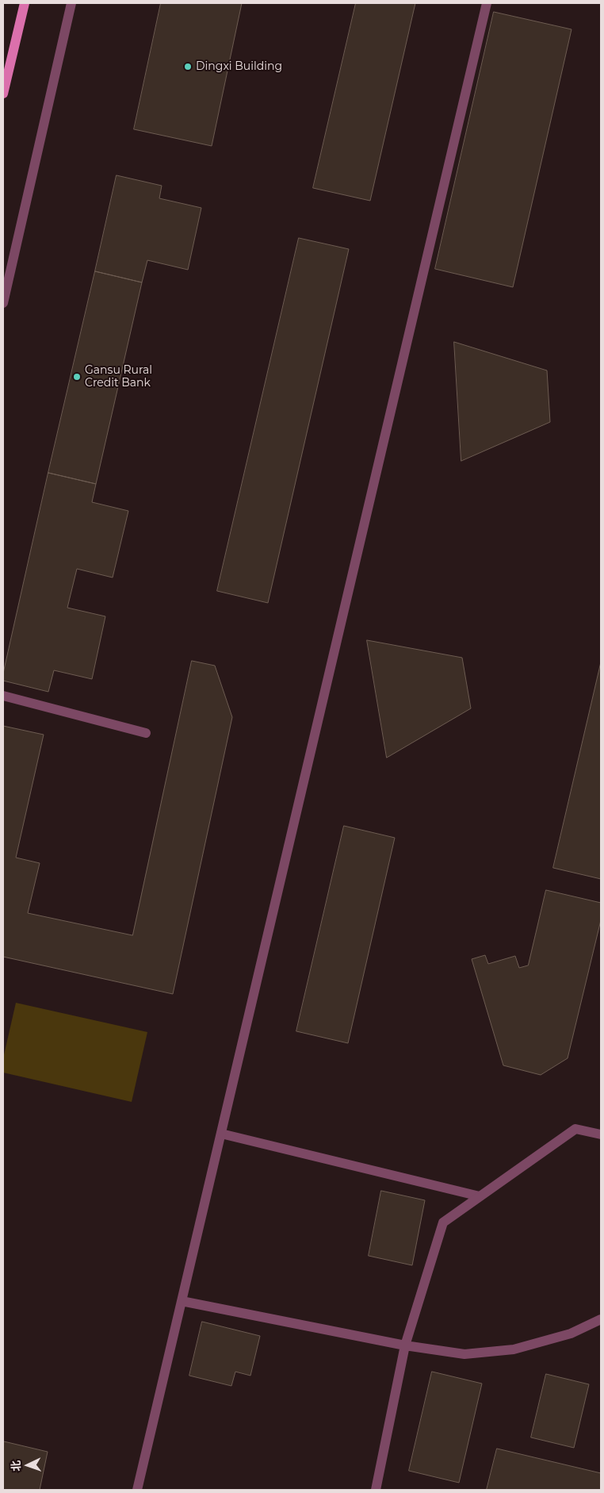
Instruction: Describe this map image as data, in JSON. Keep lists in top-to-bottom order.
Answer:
{
  "places": ["Dingxi Building", "Gansu Rural Credit Bank"],
  "north": "left"
}
